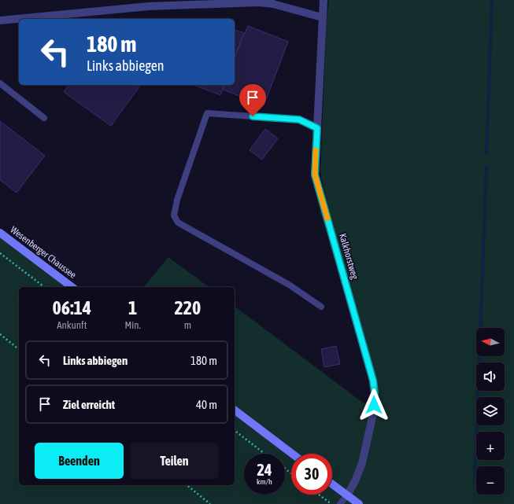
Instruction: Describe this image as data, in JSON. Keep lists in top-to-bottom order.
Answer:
{
  "streets": {
    "main road": ["Wesenberger Chaussee"],
    "street": ["Kalkhorstweg"]
  },
  "north": "left",
  "page": {
    "turn": ["180 m", "Links abbiegen"],
    "eta": [
      "06:14",
      "Ankunft",
      "1",
      "Min.",
      "220",
      "m"
    ],
    "map_buttons": ["+", "−"],
    "list": [
      {
        "name": "Links abbiegen",
        "value": "180 m"
      },
      {
        "name": "Ziel erreicht",
        "value": "40 m"
      }
    ],
    "buttons": ["Beenden", "Teilen"],
    "speed": "24 km/h",
    "limit": "30"
  }
}
